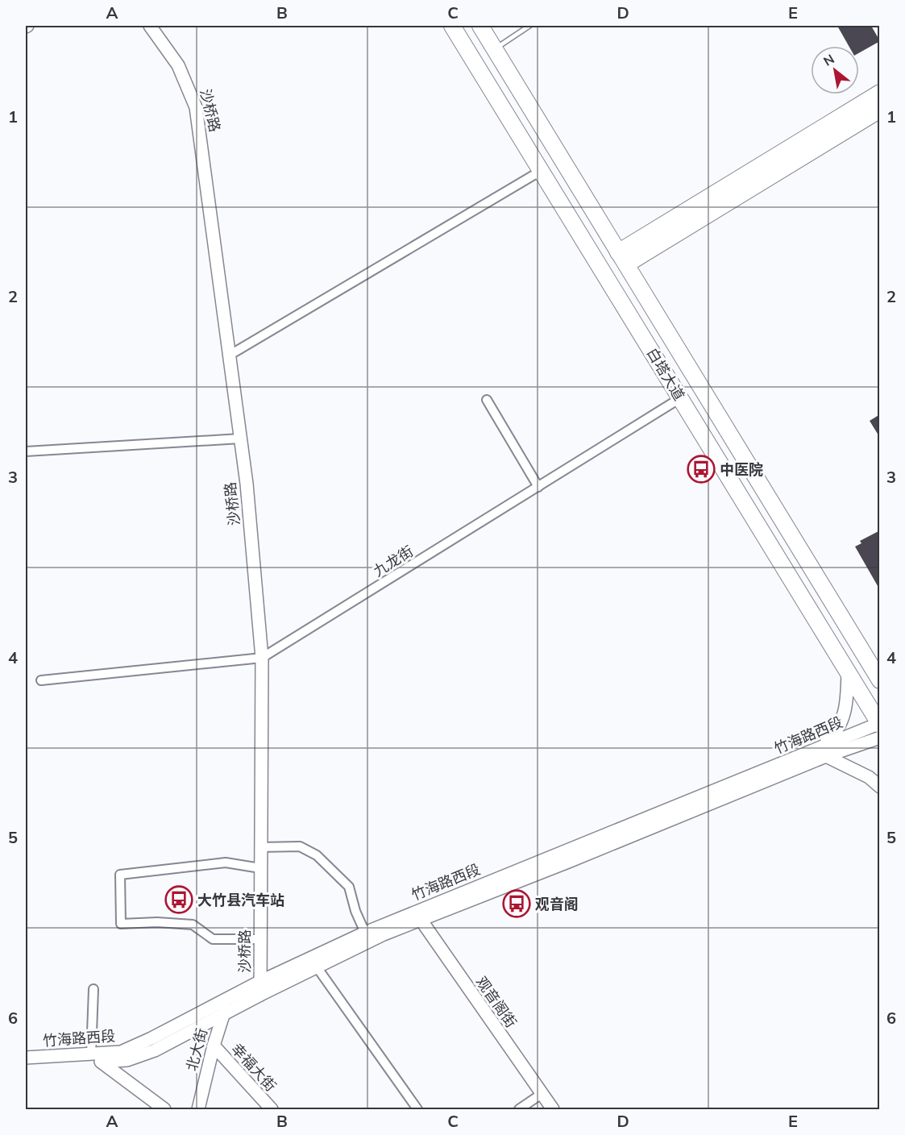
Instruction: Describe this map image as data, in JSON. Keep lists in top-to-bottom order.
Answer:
{
  "streets": {
    "highway": ["白塔大道"],
    "street": [
      "沙桥路",
      "九龙街",
      "竹海路西段",
      "观音阁街",
      "北大街",
      "幸福大街"
    ]
  },
  "crossings": [
    ["沙桥路", "九龙街"],
    ["沙桥路", "竹海路西段"],
    ["白塔大道", "九龙街"],
    ["白塔大道", "竹海路西段"],
    ["竹海路西段", "观音阁街"],
    ["竹海路西段", "北大街"],
    ["北大街", "幸福大街"]
  ],
  "places": {
    "bus stop": ["中医院", "大竹县汽车站", "观音阁"]
  },
  "north": "top left",
  "grid": {
    "columns": [
      "A",
      "B",
      "C",
      "D",
      "E"
    ],
    "rows": [
      "1",
      "2",
      "3",
      "4",
      "5",
      "6"
    ]
  }
}
